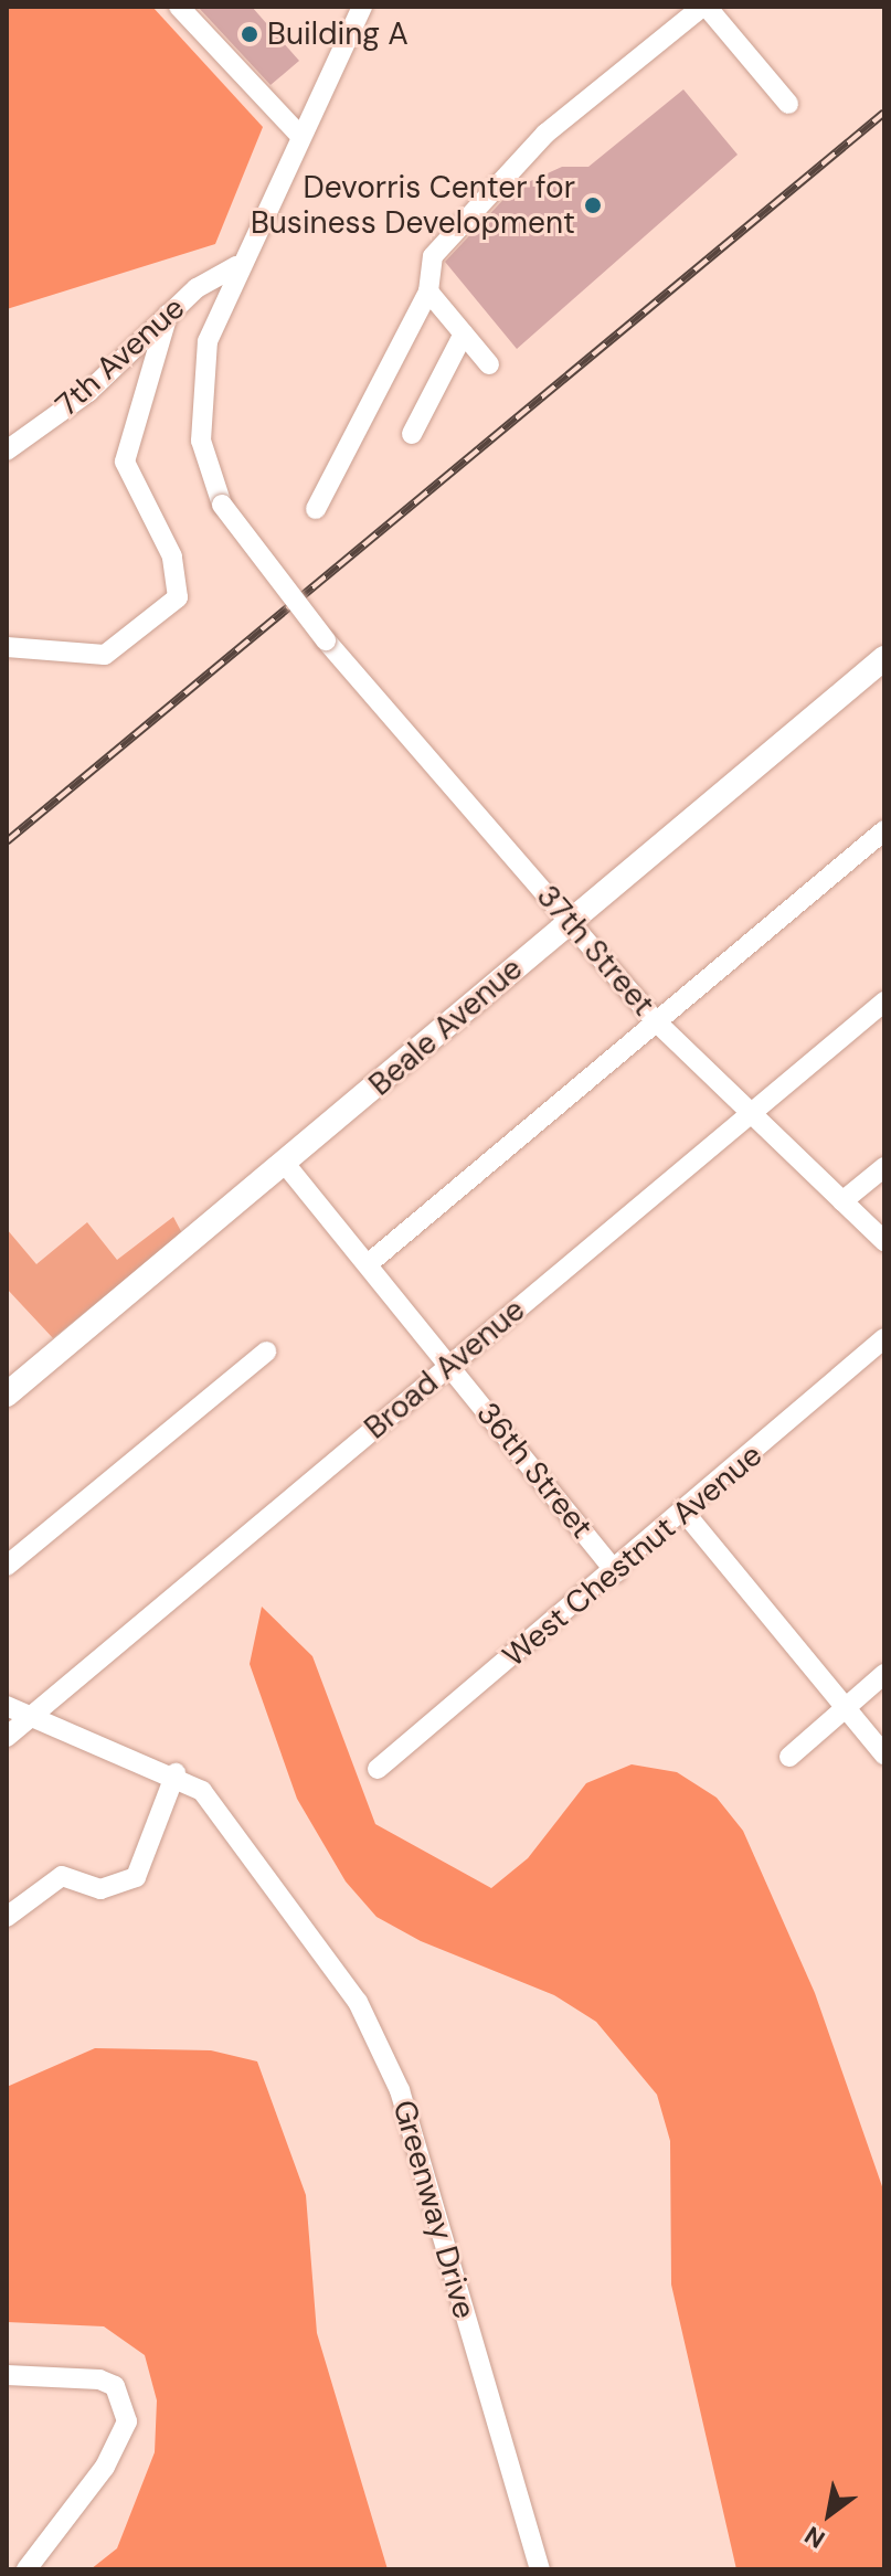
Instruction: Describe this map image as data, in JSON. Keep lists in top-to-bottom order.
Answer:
{
  "streets": {
    "main road": ["Beale Avenue"],
    "street": [
      "7th Avenue",
      "37th Street",
      "Broad Avenue",
      "36th Street",
      "West Chestnut Avenue",
      "Greenway Drive"
    ]
  },
  "crossings": [
    ["7th Avenue", "37th Street"],
    ["37th Street", "Beale Avenue"],
    ["37th Street", "Broad Avenue"],
    ["Beale Avenue", "36th Street"],
    ["Broad Avenue", "36th Street"],
    ["Broad Avenue", "Greenway Drive"],
    ["36th Street", "West Chestnut Avenue"]
  ],
  "places": ["Building A", "Devorris Center for Business Development"],
  "north": "bottom left"
}
